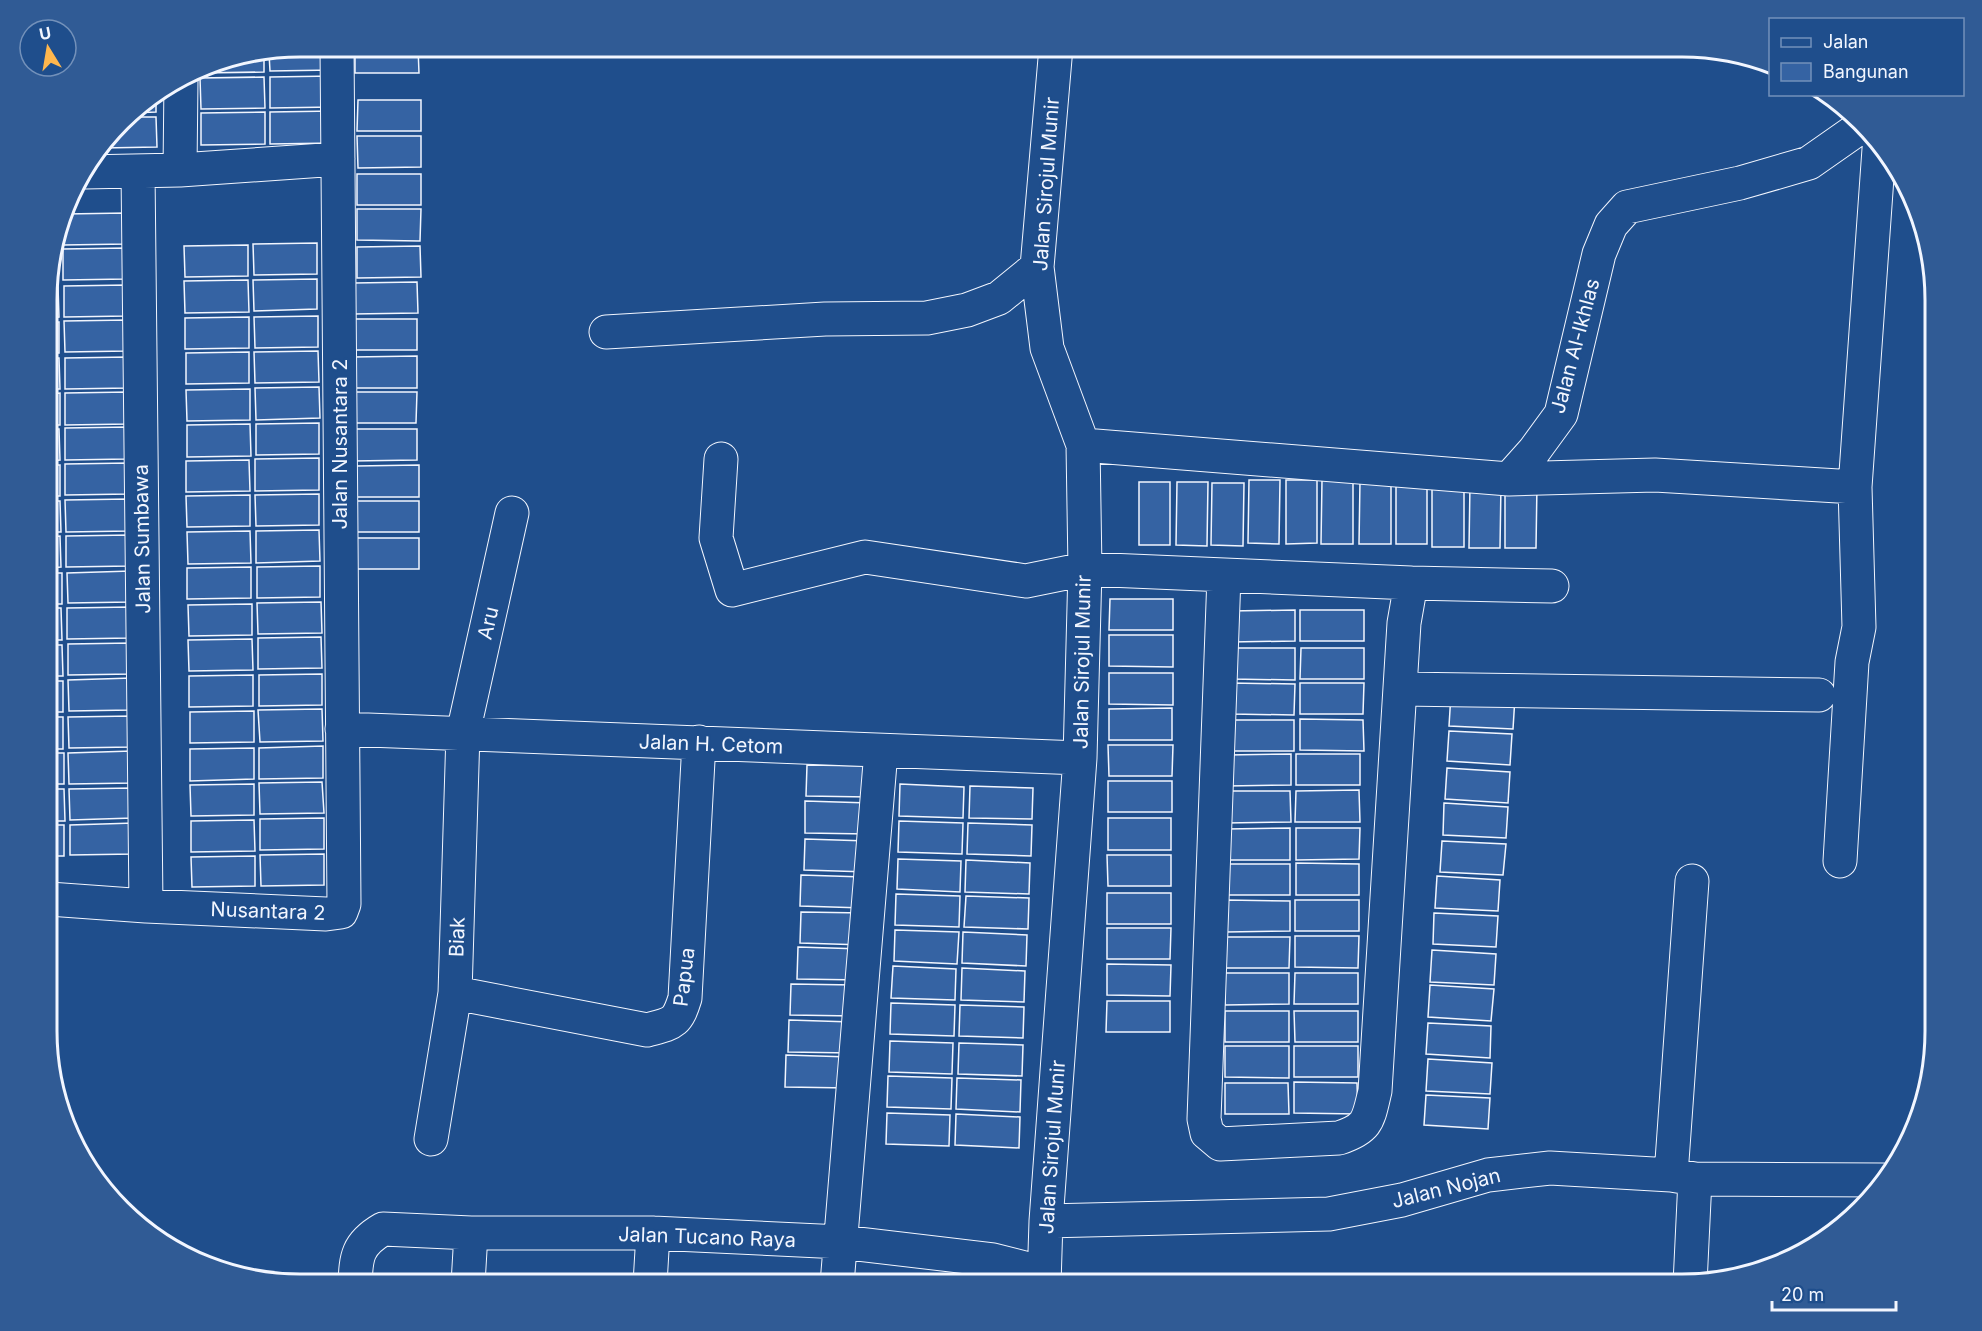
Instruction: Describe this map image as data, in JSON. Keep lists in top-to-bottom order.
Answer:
{
  "streets": {
    "street": [
      "Jalan Sirojul Munir",
      "Jalan Al-Ikhlas",
      "Jalan Nusantara 2",
      "Jalan Sumbawa",
      "Aru",
      "Jalan H. Cetom",
      "Nusantara 2",
      "Biak",
      "Papua",
      "Jalan Nojan",
      "Jalan Tucano Raya"
    ]
  },
  "crossings": [
    ["Jalan Sirojul Munir", "Jalan H. Cetom"],
    ["Jalan Sirojul Munir", "Jalan Nojan"],
    ["Jalan Nusantara 2", "Jalan H. Cetom"],
    ["Jalan Nusantara 2", "Nusantara 2"],
    ["Jalan Sumbawa", "Nusantara 2"],
    ["Aru", "Jalan H. Cetom"],
    ["Aru", "Biak"],
    ["Jalan H. Cetom", "Nusantara 2"],
    ["Jalan H. Cetom", "Biak"],
    ["Jalan H. Cetom", "Papua"],
    ["Biak", "Papua"]
  ],
  "legend": ["Jalan", "Bangunan"],
  "scale_bar": "20 m",
  "north": "top"
}
